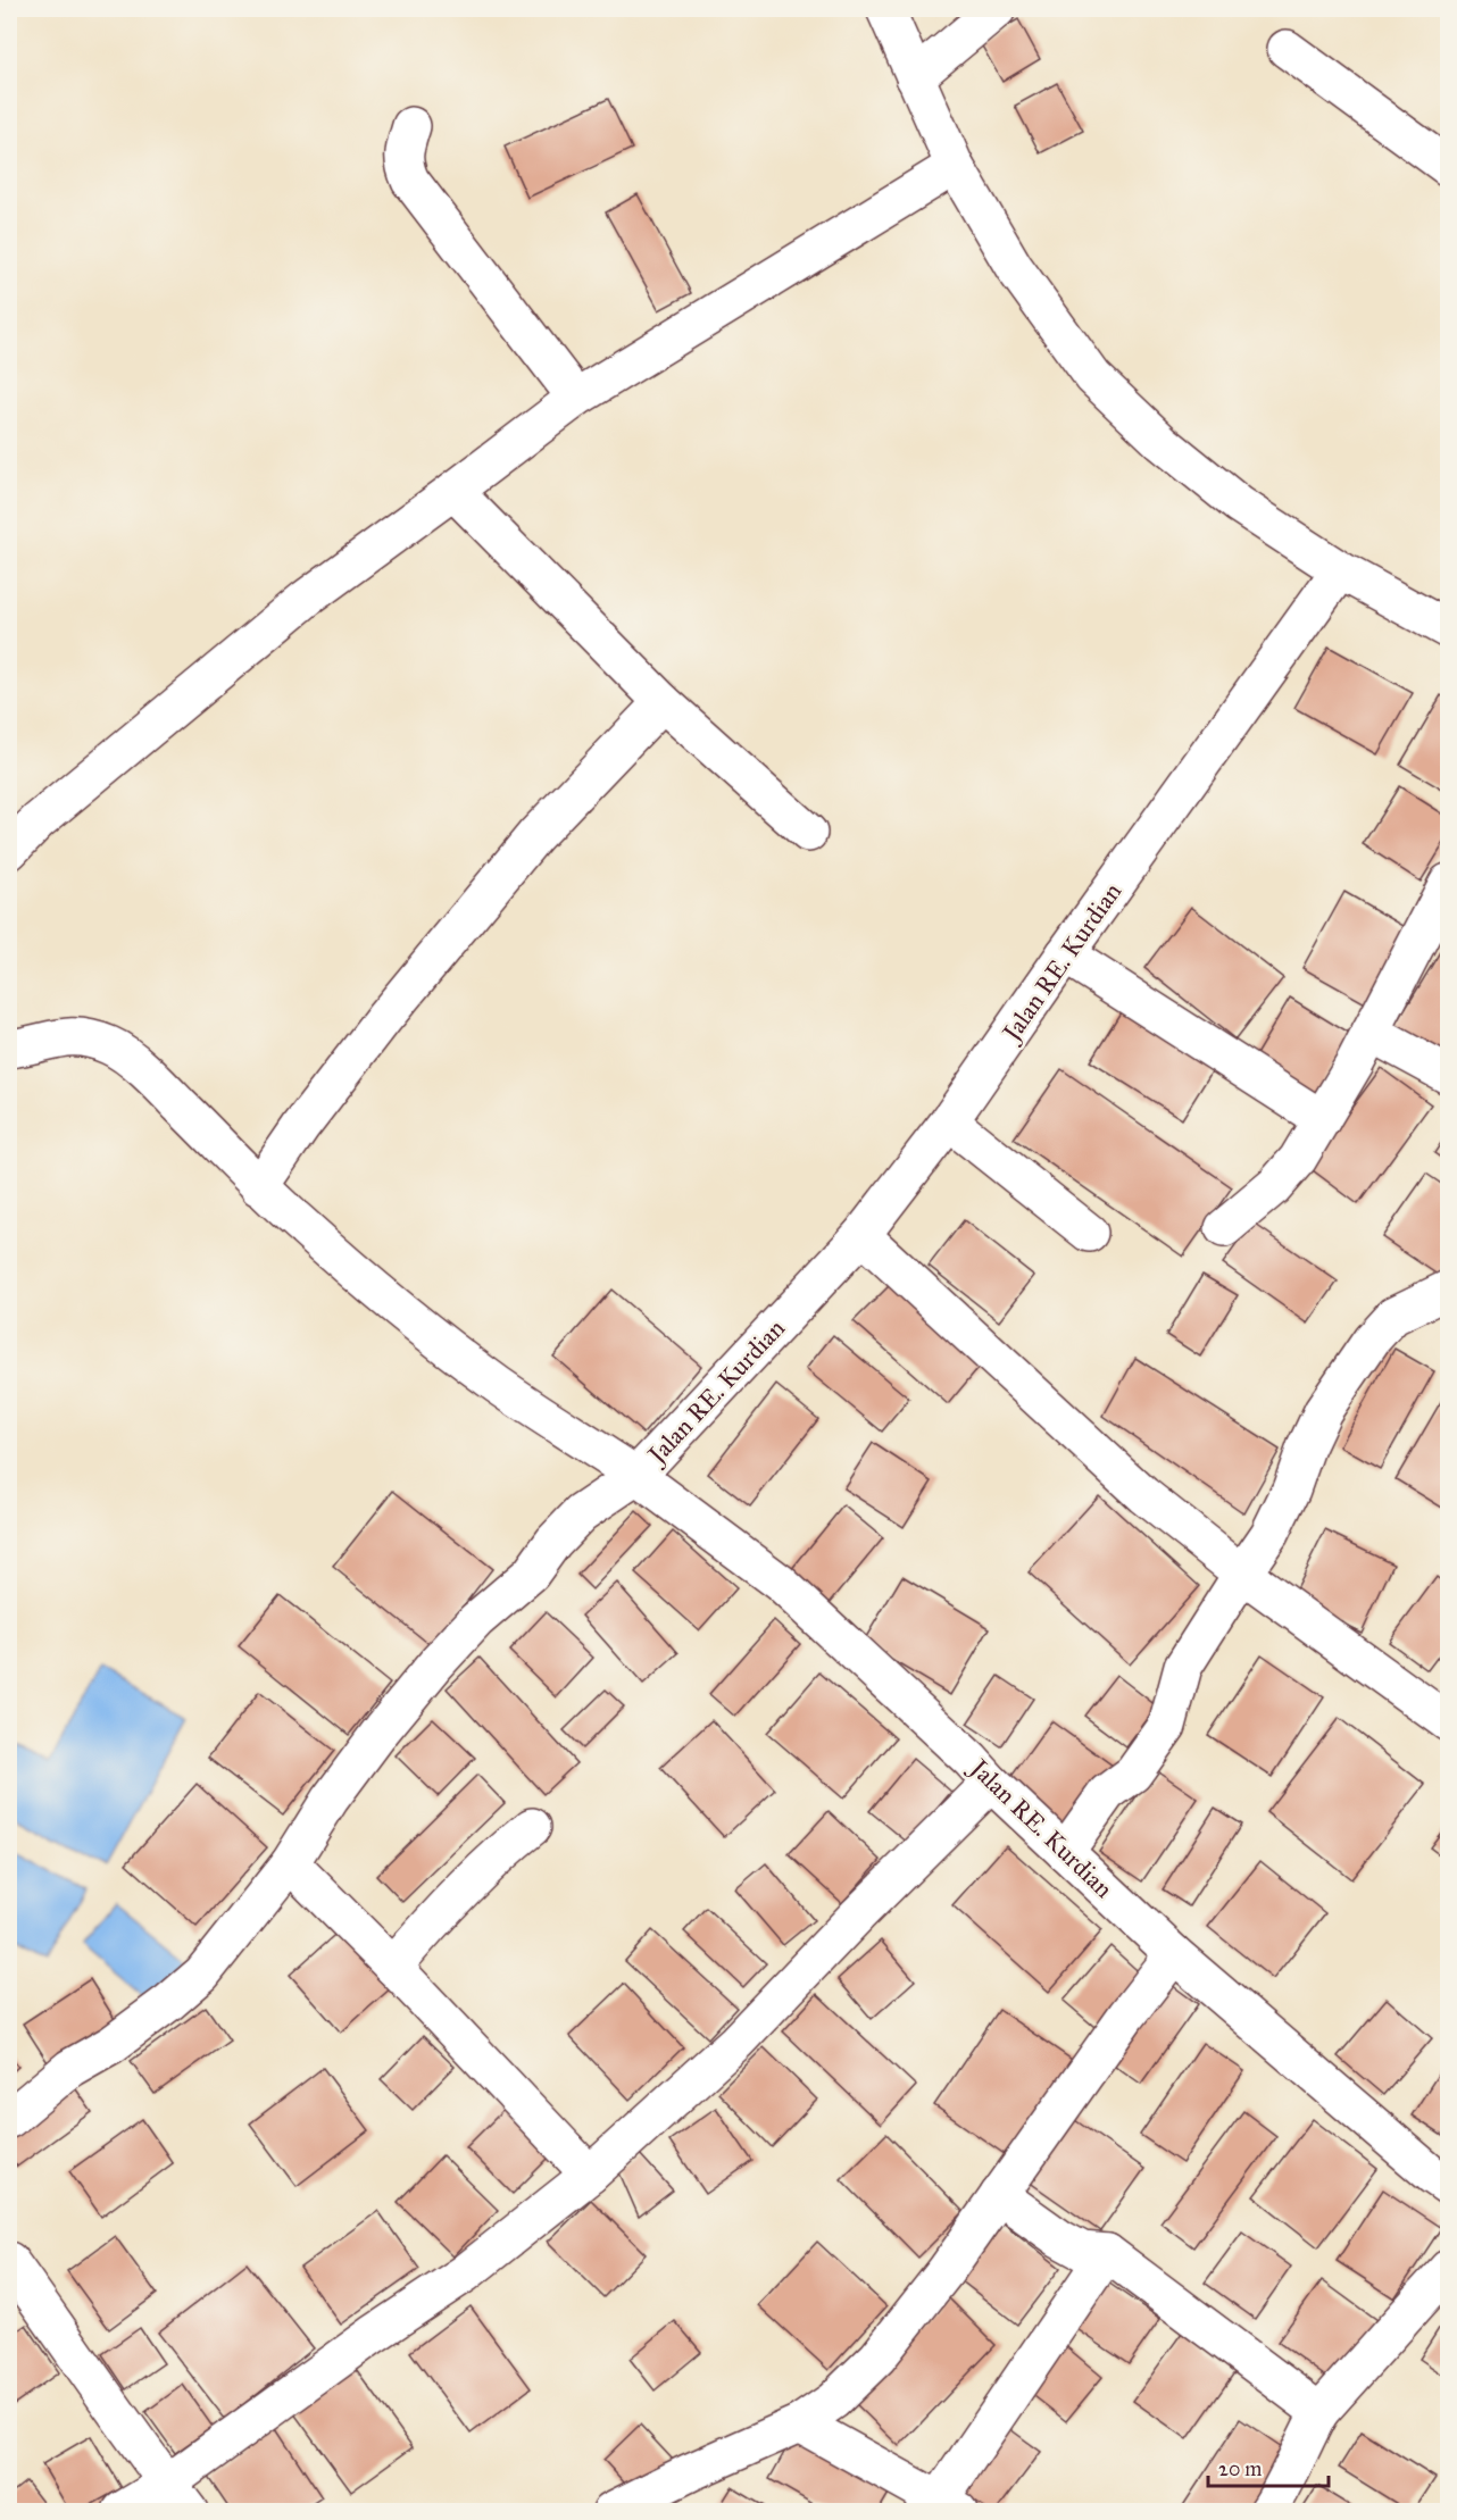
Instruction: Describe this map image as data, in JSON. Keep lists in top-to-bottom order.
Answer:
{
  "streets": {
    "main road": ["Jalan RE. Kurdian"]
  },
  "scale_bar": "20 m"
}
